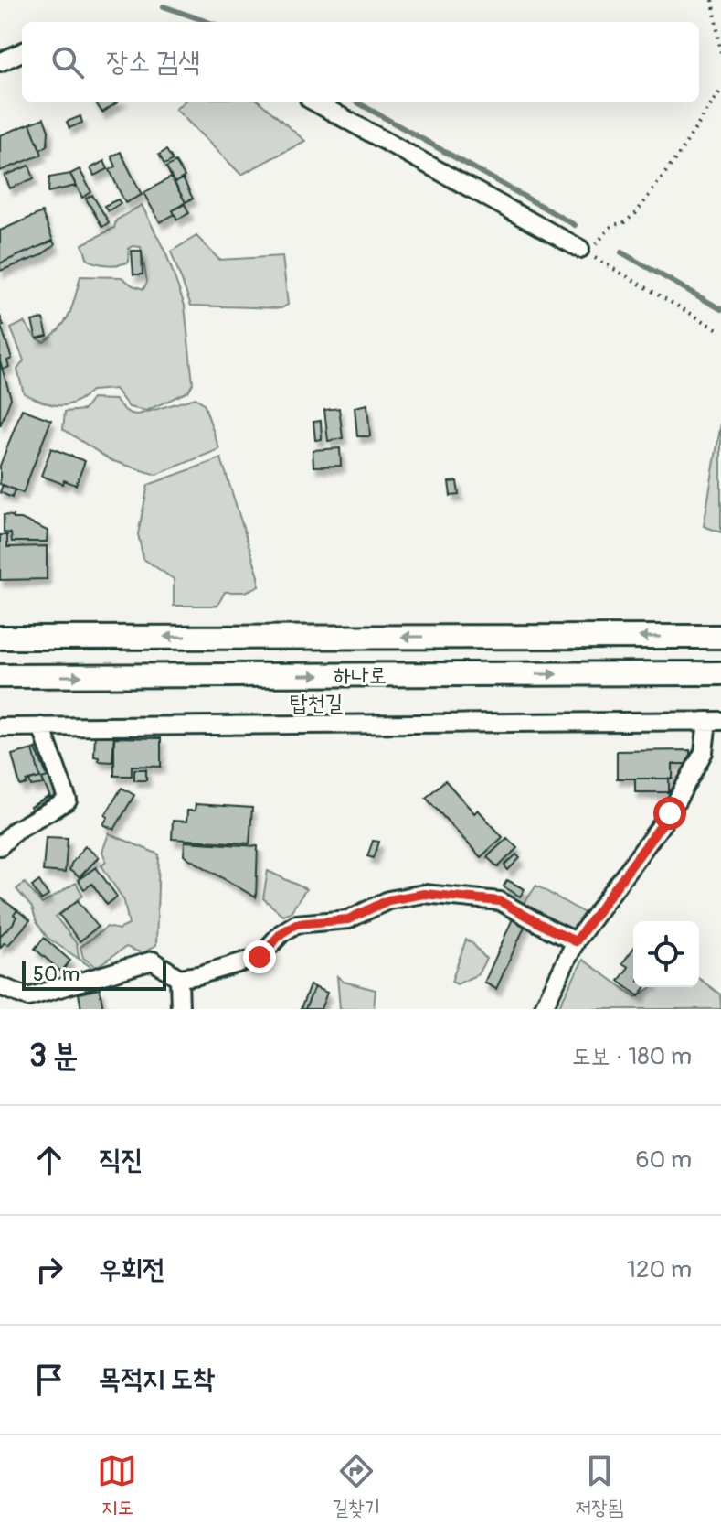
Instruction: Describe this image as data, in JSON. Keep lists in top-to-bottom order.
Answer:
{
  "streets": {
    "street": ["하나로", "탑천길"]
  },
  "scale_bar": "50 m",
  "page": {
    "search": "장소 검색",
    "scale": "50 m",
    "heading": ["3 분", "도보 · 180 m"],
    "list": [
      ["직진", "60 m"],
      ["우회전", "120 m"],
      "목적지 도착"
    ],
    "nav": ["지도", "길찾기", "저장됨"]
  }
}
